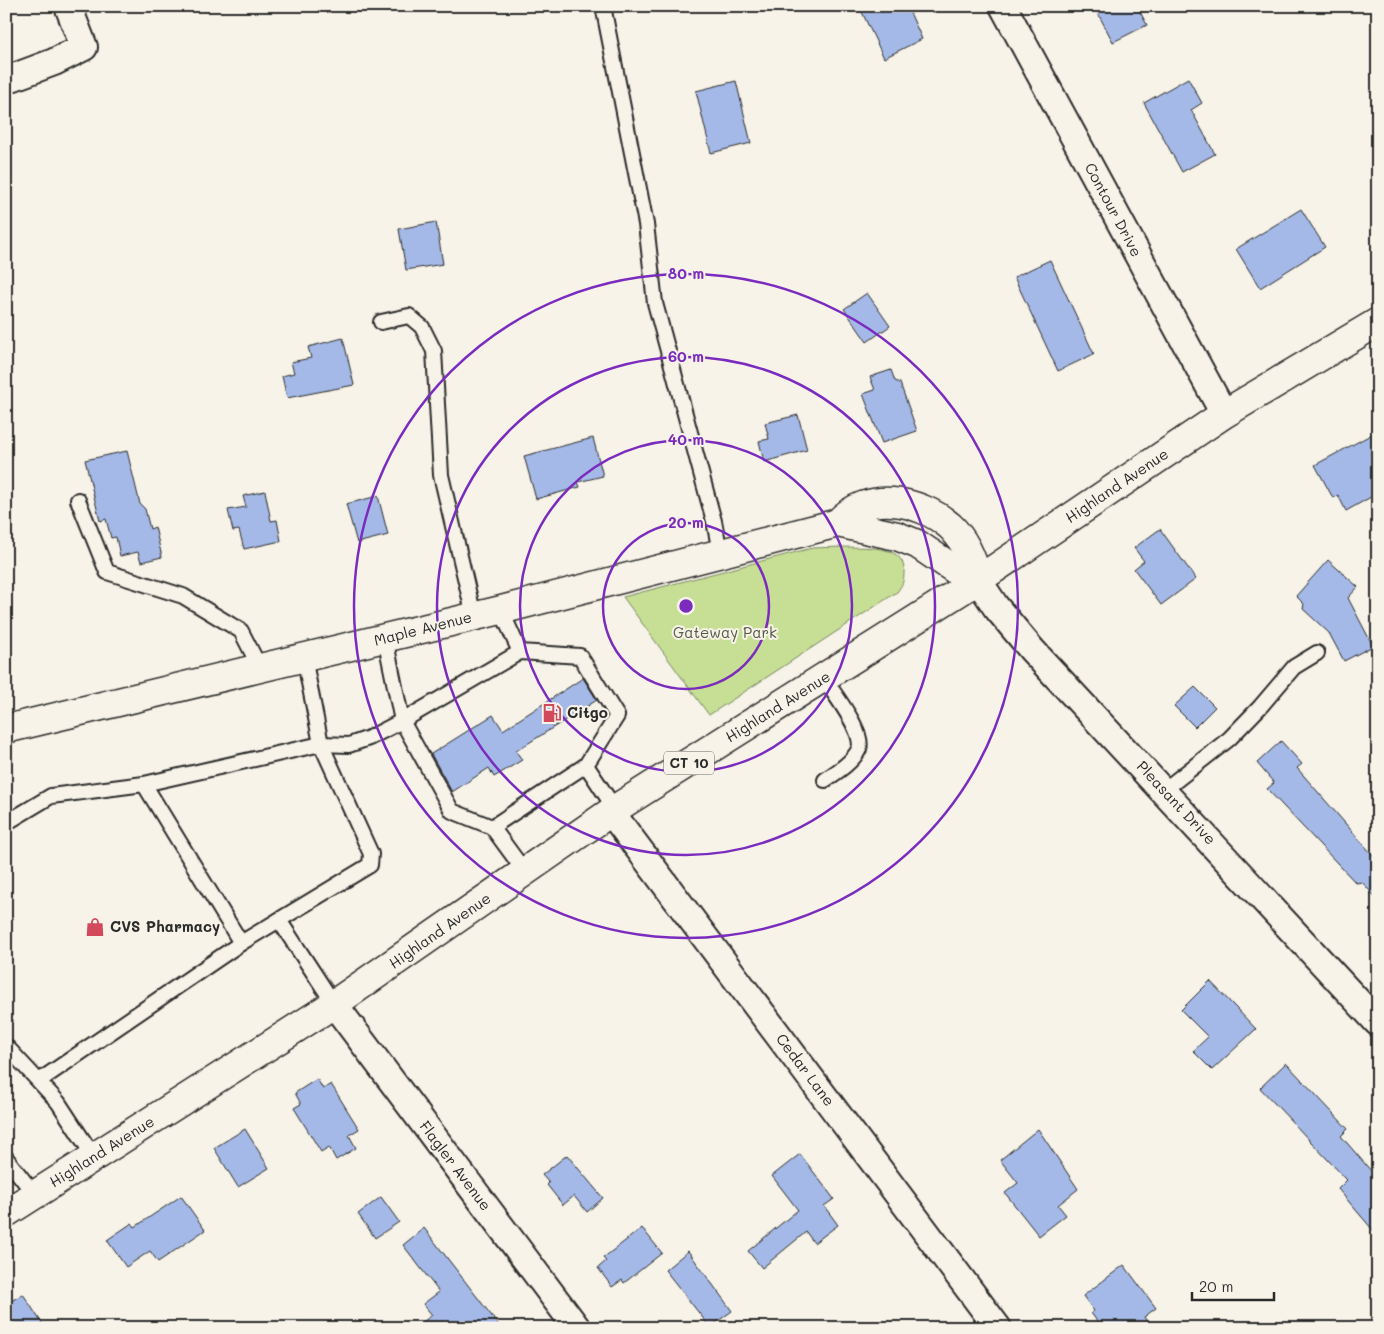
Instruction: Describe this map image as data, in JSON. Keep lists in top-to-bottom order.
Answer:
{
  "streets": {
    "main road": ["Highland Avenue", "Maple Avenue", "CT 10"],
    "street": [
      "Contour Drive",
      "Pleasant Drive",
      "Cedar Lane",
      "Flagler Avenue"
    ]
  },
  "crossings": [
    ["Contour Drive", "Highland Avenue"],
    ["Highland Avenue", "Maple Avenue"],
    ["Highland Avenue", "Pleasant Drive"],
    ["Highland Avenue", "Cedar Lane"],
    ["Highland Avenue", "Flagler Avenue"],
    ["Maple Avenue", "Pleasant Drive"]
  ],
  "parks": ["Gateway Park"],
  "places": {
    "fuel station": ["Citgo"],
    "shop": ["CVS Pharmacy"]
  },
  "scale_bar": "20 m",
  "rings": [
    "80 m",
    "60 m",
    "40 m",
    "20 m"
  ]
}
